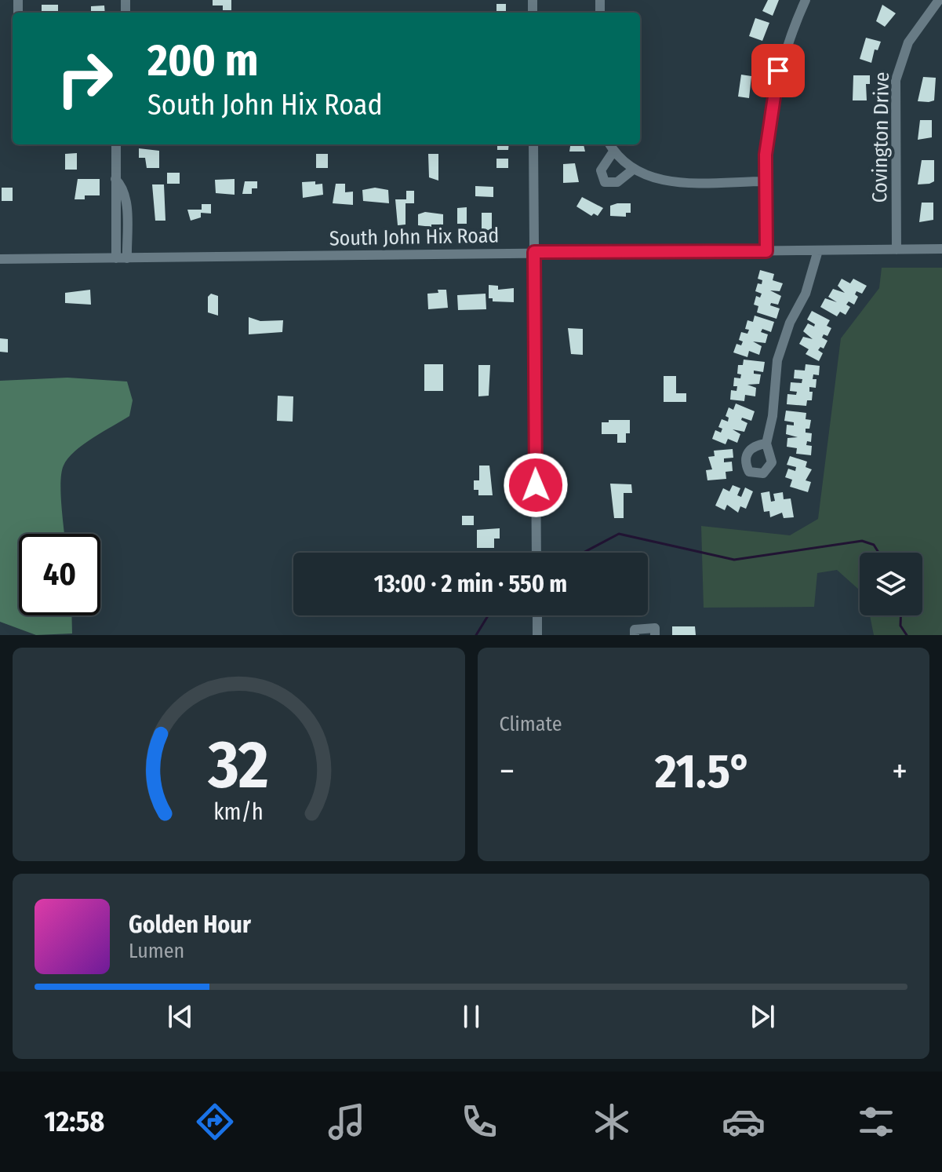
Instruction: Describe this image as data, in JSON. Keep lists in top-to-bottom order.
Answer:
{
  "streets": {
    "street": ["Covington Drive", "South John Hix Road"]
  },
  "crossings": [
    ["Covington Drive", "South John Hix Road"]
  ],
  "page": {
    "turn": ["200 m", "South John Hix Road"],
    "limit": "40",
    "trip": "13:00 · 2 min · 550 m",
    "tile": "Climate",
    "heat": ["−", "21.5°", "+"],
    "song": ["Golden Hour", "Lumen"],
    "tabs": "12:58",
    "gauge": ["32", "km/h"]
  }
}
